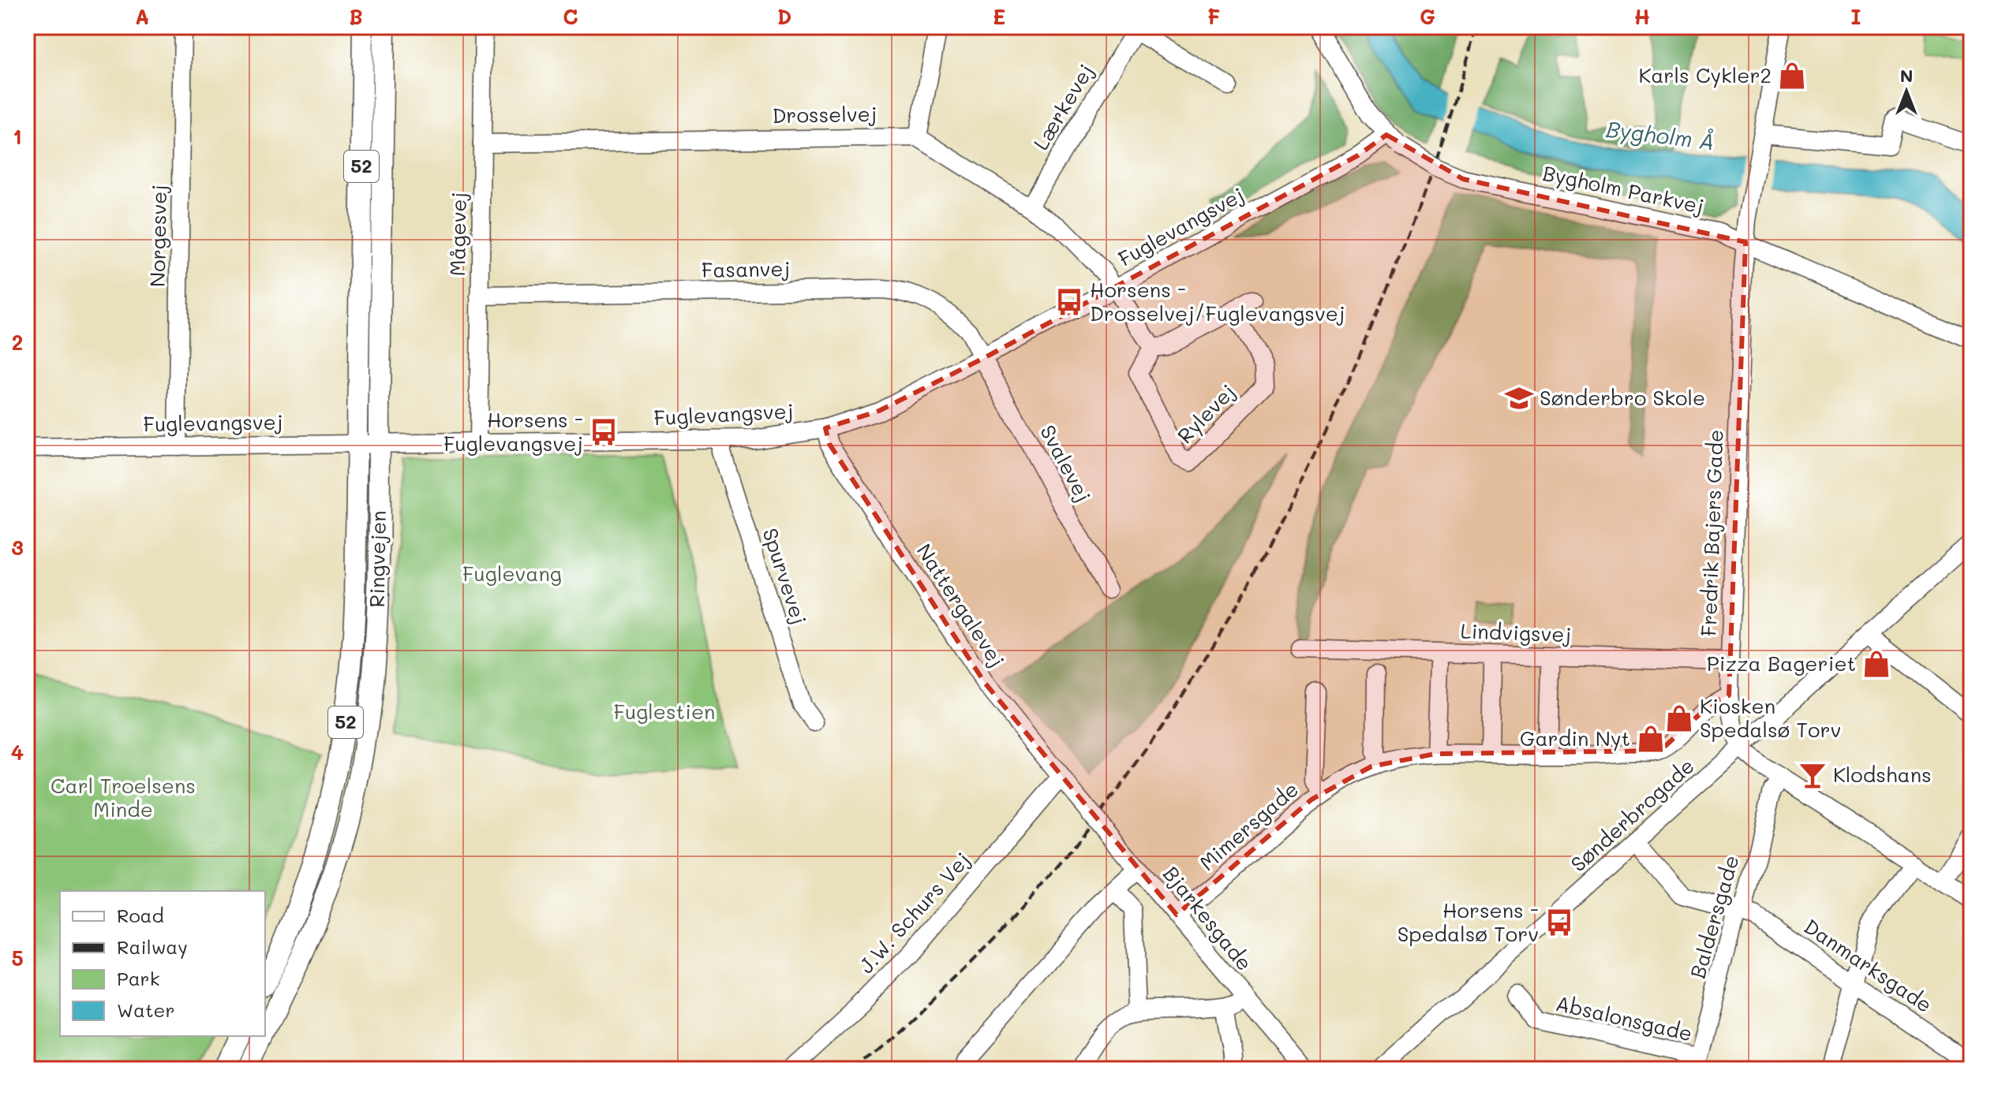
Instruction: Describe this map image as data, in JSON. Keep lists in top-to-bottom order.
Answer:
{
  "streets": {
    "main road": ["52", "Ringvejen"],
    "street": [
      "Lærkevej",
      "Drosselvej",
      "Bygholm Parkvej",
      "Fuglevangsvej",
      "Mågevej",
      "Norgesvej",
      "Fasanvej",
      "Rylevej",
      "Svalevej",
      "Fredrik Bajers Gade",
      "Spurvevej",
      "Nattergalevej",
      "Lindvigsvej",
      "Sønderbrogade",
      "Mimersgade",
      "J.W. Schurs Vej",
      "Baldersgade",
      "Bjarkesgade",
      "Danmarksgade",
      "Absalonsgade"
    ]
  },
  "crossings": [
    ["Drosselvej", "Mågevej"],
    ["Bygholm Parkvej", "Fuglevangsvej"],
    ["Bygholm Parkvej", "Fredrik Bajers Gade"],
    ["Fuglevangsvej", "Mågevej"],
    ["Fuglevangsvej", "Norgesvej"],
    ["Fuglevangsvej", "Fasanvej"],
    ["Fuglevangsvej", "Svalevej"],
    ["Fuglevangsvej", "Ringvejen"],
    ["Fuglevangsvej", "Spurvevej"],
    ["Fuglevangsvej", "Nattergalevej"],
    ["Mågevej", "Fasanvej"],
    ["Fasanvej", "Svalevej"],
    ["Fredrik Bajers Gade", "Lindvigsvej"],
    ["Fredrik Bajers Gade", "Sønderbrogade"],
    ["Fredrik Bajers Gade", "Mimersgade"],
    ["Nattergalevej", "J.W. Schurs Vej"],
    ["Nattergalevej", "Bjarkesgade"],
    ["Sønderbrogade", "Danmarksgade"],
    ["Mimersgade", "Bjarkesgade"],
    ["Baldersgade", "Danmarksgade"],
    ["Baldersgade", "Absalonsgade"]
  ],
  "water": ["Bygholm Å"],
  "parks": ["Fuglevang", "Fuglestien", "Carl Troelsens Minde"],
  "places": {
    "shop": [
      "Karls Cykler2",
      "Pizza Bageriet",
      "Kiosken Spedalsø Torv",
      "Gardin Nyt"
    ],
    "bus stop": ["Horsens - Drosselvej/Fuglevangsvej", "Horsens - Fuglevangsvej", "Horsens - Spedalsø Torv"],
    "school or university": ["Sønderbro Skole"],
    "bar": ["Klodshans"]
  },
  "legend": [
    "Road",
    "Railway",
    "Park",
    "Water"
  ],
  "north": "top",
  "grid": {
    "columns": [
      "A",
      "B",
      "C",
      "D",
      "E",
      "F",
      "G",
      "H",
      "I"
    ],
    "rows": [
      "1",
      "2",
      "3",
      "4",
      "5"
    ]
  }
}
